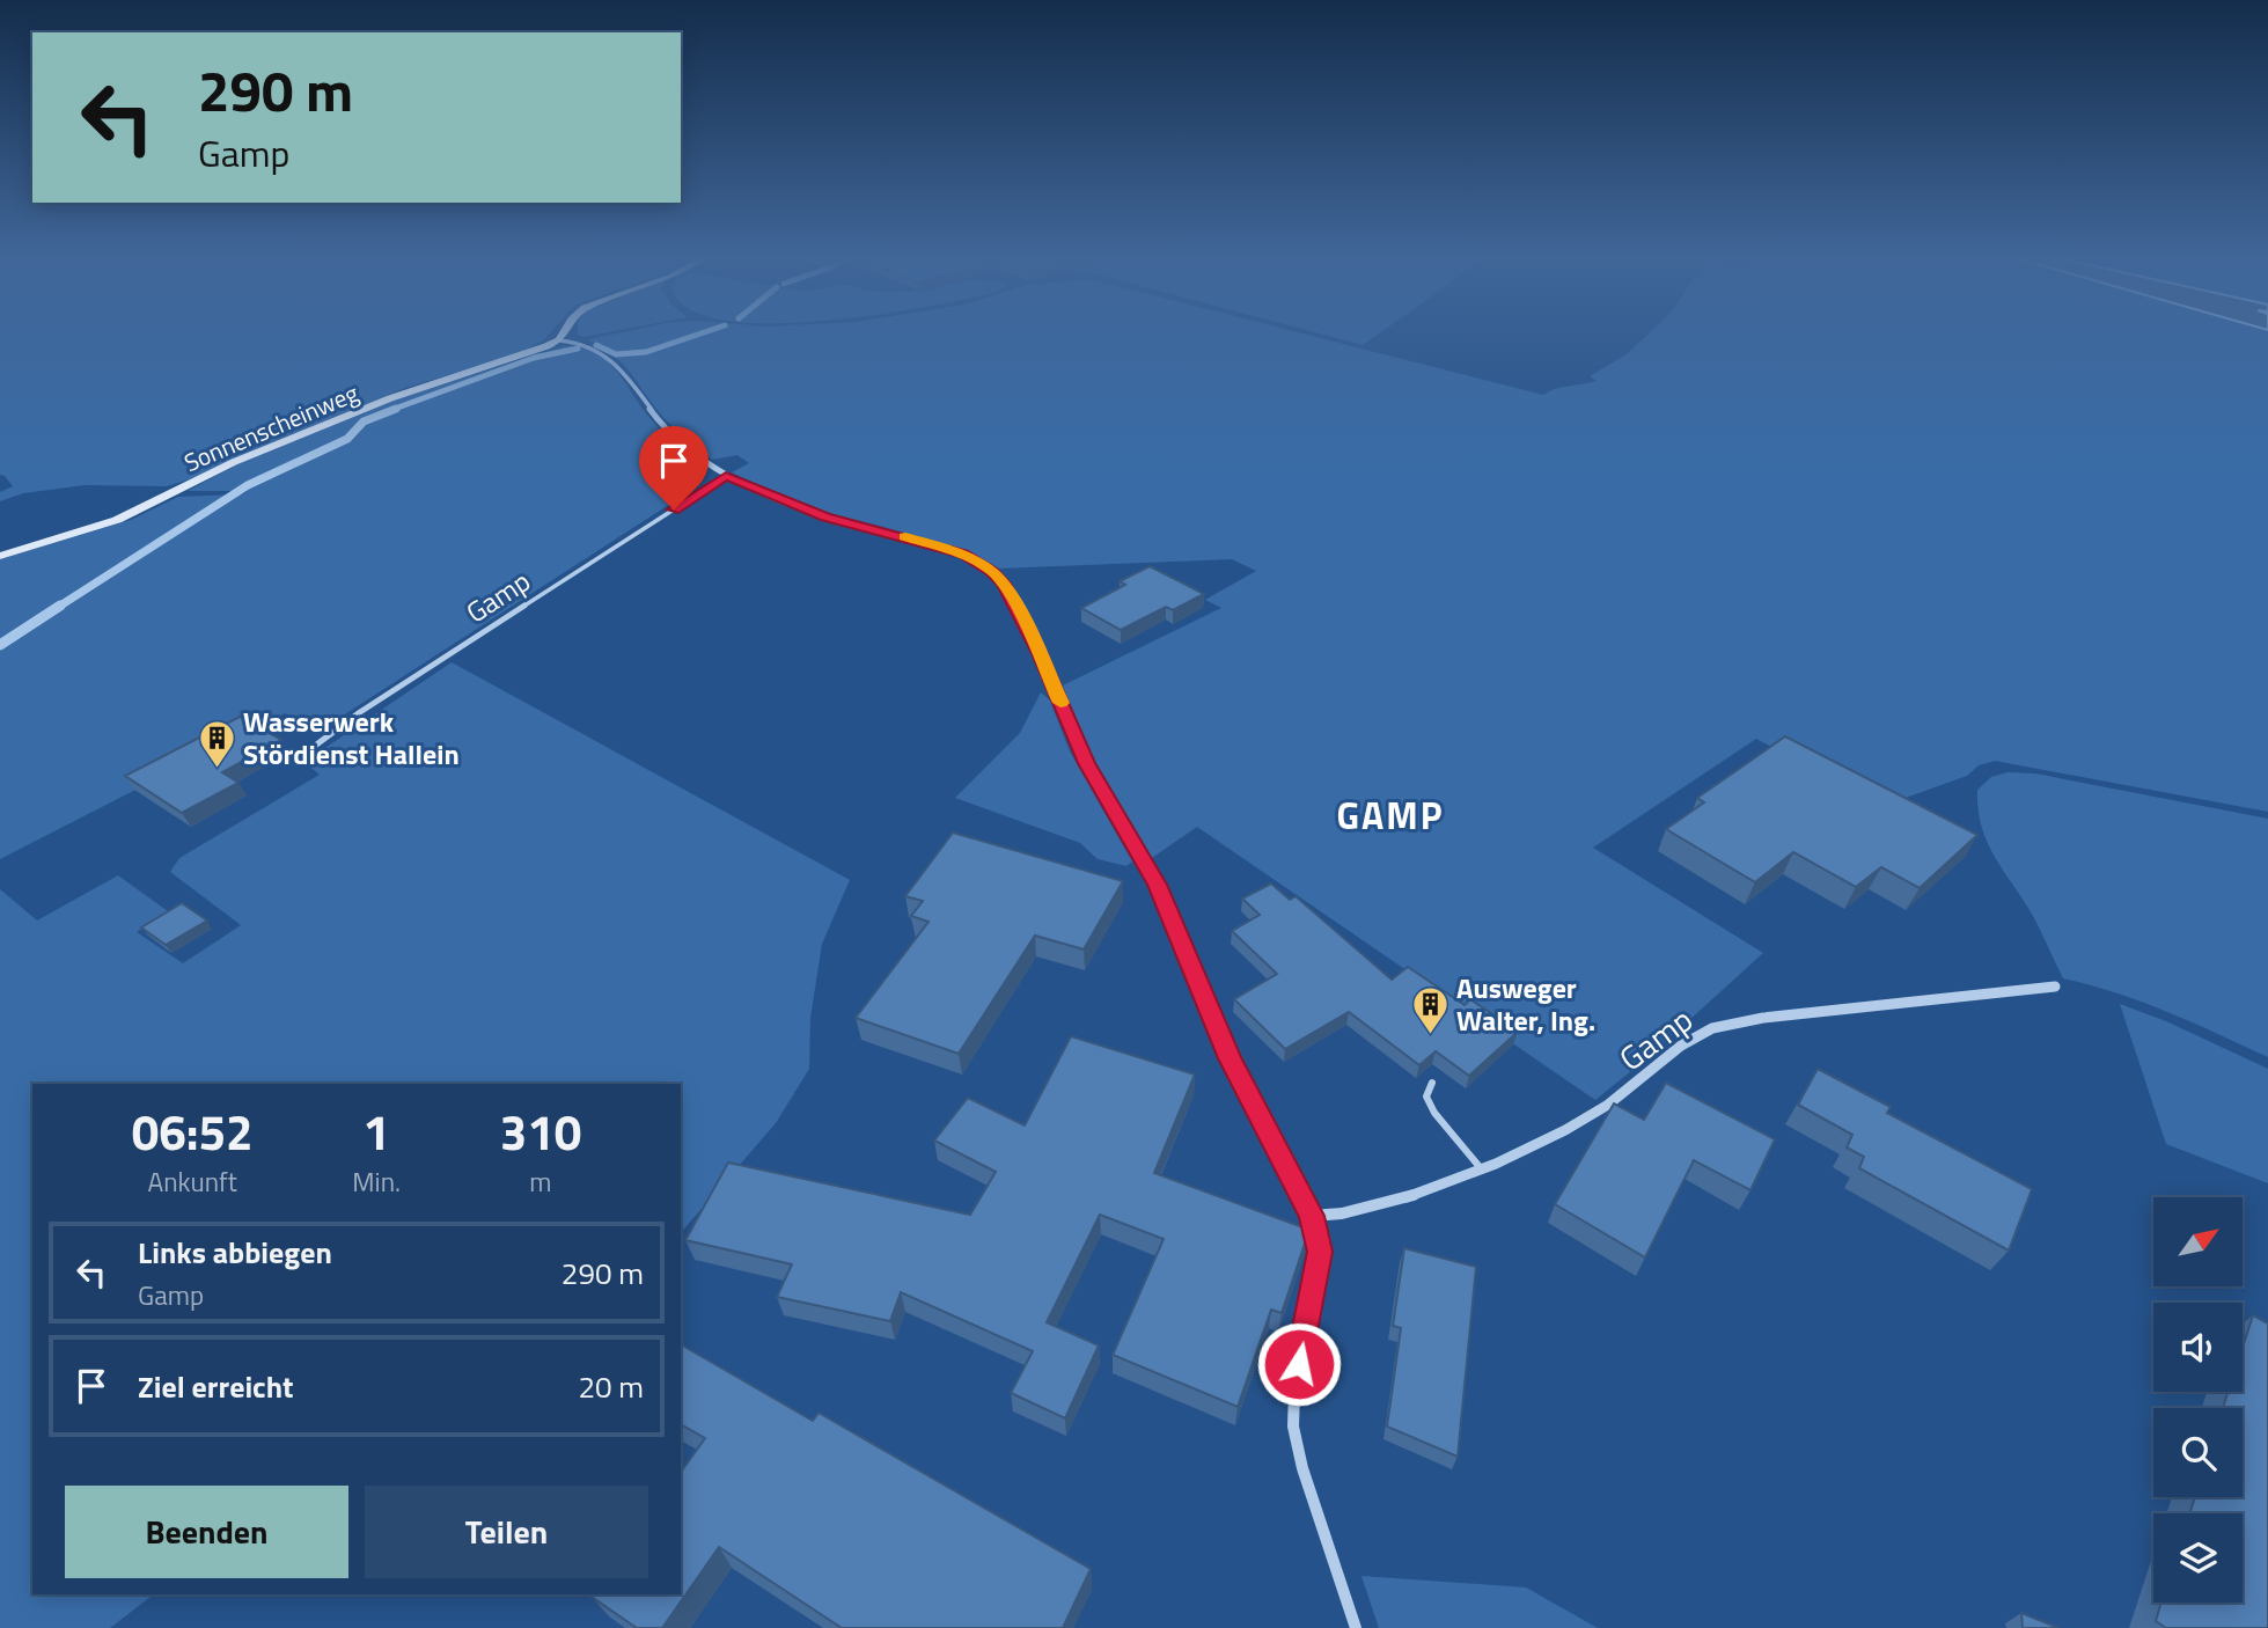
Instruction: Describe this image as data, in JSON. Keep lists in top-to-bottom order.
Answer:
{
  "streets": {
    "street": ["Sonnenscheinweg", "Gamp"]
  },
  "districts": ["GAMP"],
  "places": {
    "building": ["Wasserwerk Stördienst Hallein", "Ausweger Walter, Ing."]
  },
  "north": "top right",
  "page": {
    "turn": ["290 m", "Gamp"],
    "eta": [
      "06:52",
      "Ankunft",
      "1",
      "Min.",
      "310",
      "m"
    ],
    "list": [
      {
        "name": "Links abbiegen",
        "note": "Gamp",
        "value": "290 m"
      },
      {
        "name": "Ziel erreicht",
        "value": "20 m"
      }
    ],
    "buttons": ["Beenden", "Teilen"]
  }
}
